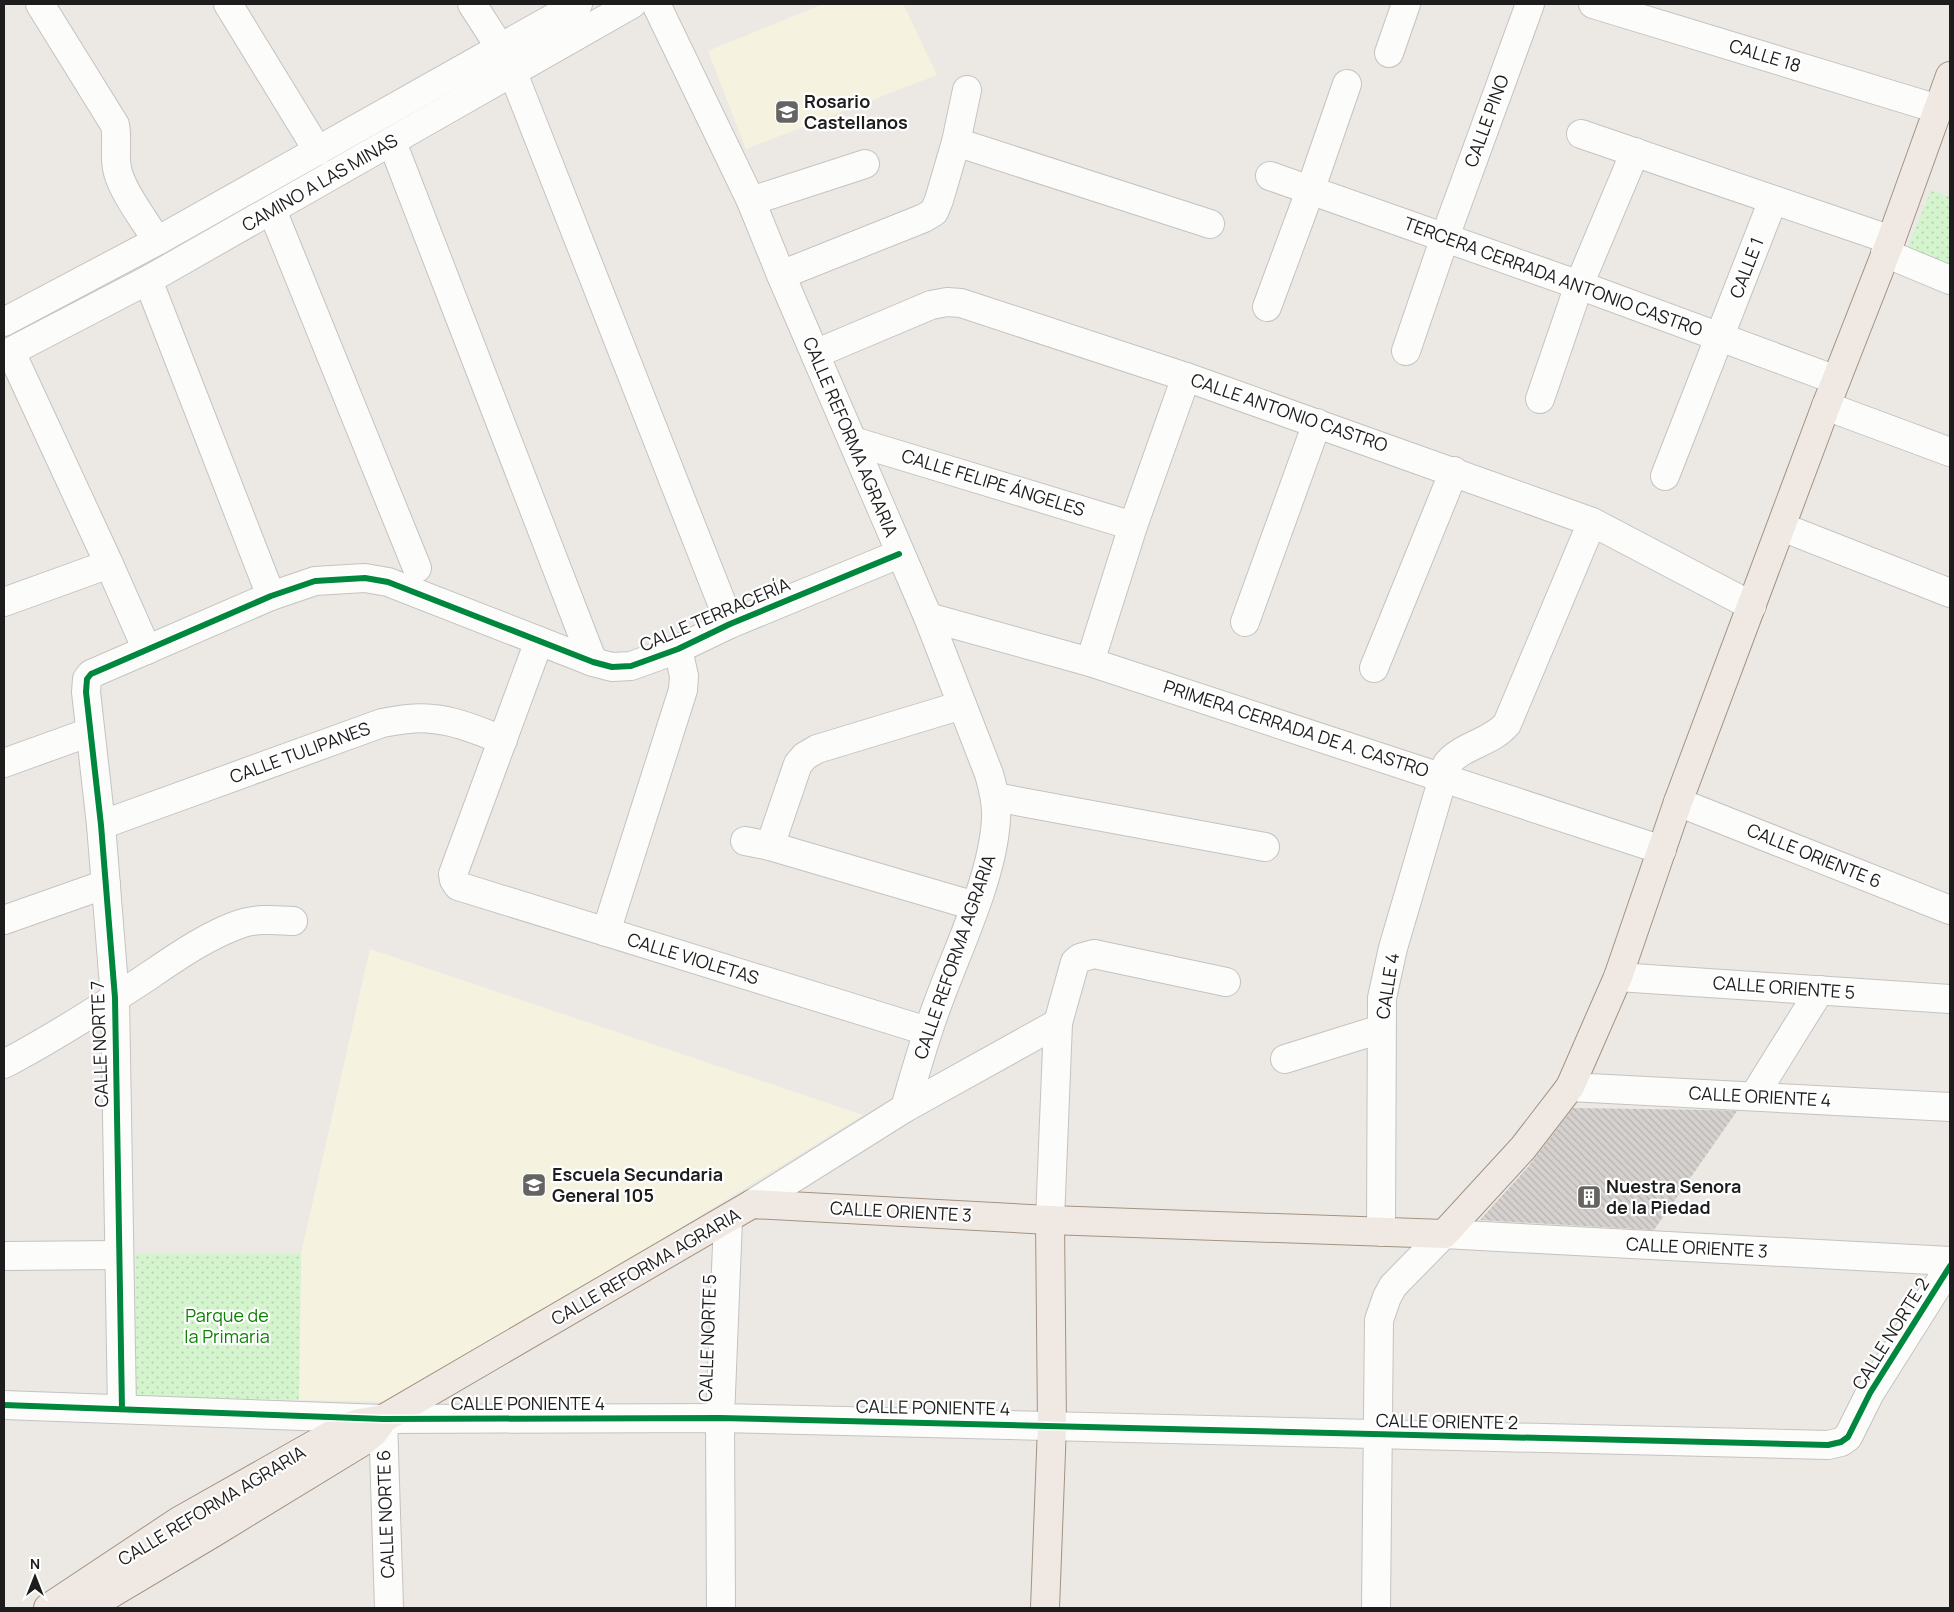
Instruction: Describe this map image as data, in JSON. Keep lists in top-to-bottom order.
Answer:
{
  "streets": {
    "main road": ["CALLE REFORMA AGRARIA", "CALLE ORIENTE 3"],
    "street": [
      "CALLE 18",
      "CALLE PINO",
      "CAMINO A LAS MINAS",
      "CALLE 1",
      "TERCERA CERRADA ANTONIO CASTRO",
      "CALLE ANTONIO CASTRO",
      "CALLE FELIPE ÁNGELES",
      "CALLE TERRACERÍA",
      "PRIMERA CERRADA DE A. CASTRO",
      "CALLE TULIPANES",
      "CALLE ORIENTE 6",
      "CALLE VIOLETAS",
      "CALLE 4",
      "CALLE ORIENTE 5",
      "CALLE NORTE 7",
      "CALLE ORIENTE 4",
      "CALLE NORTE 2",
      "CALLE NORTE 5",
      "CALLE PONIENTE 4",
      "CALLE ORIENTE 2",
      "CALLE NORTE 6"
    ]
  },
  "crossings": [
    ["CALLE PINO", "TERCERA CERRADA ANTONIO CASTRO"],
    ["CALLE 1", "TERCERA CERRADA ANTONIO CASTRO"],
    ["CALLE ANTONIO CASTRO", "CALLE REFORMA AGRARIA"],
    ["CALLE REFORMA AGRARIA", "CALLE FELIPE ÁNGELES"],
    ["CALLE REFORMA AGRARIA", "CALLE TERRACERÍA"],
    ["CALLE REFORMA AGRARIA", "PRIMERA CERRADA DE A. CASTRO"],
    ["CALLE REFORMA AGRARIA", "CALLE VIOLETAS"],
    ["CALLE REFORMA AGRARIA", "CALLE ORIENTE 3"],
    ["CALLE REFORMA AGRARIA", "CALLE NORTE 5"],
    ["CALLE REFORMA AGRARIA", "CALLE PONIENTE 4"],
    ["CALLE REFORMA AGRARIA", "CALLE NORTE 6"],
    ["CALLE TERRACERÍA", "CALLE NORTE 7"],
    ["PRIMERA CERRADA DE A. CASTRO", "CALLE 4"],
    ["CALLE TULIPANES", "CALLE VIOLETAS"],
    ["CALLE TULIPANES", "CALLE NORTE 7"],
    ["CALLE 4", "CALLE ORIENTE 3"],
    ["CALLE NORTE 7", "CALLE PONIENTE 4"],
    ["CALLE NORTE 2", "CALLE ORIENTE 2"],
    ["CALLE NORTE 5", "CALLE PONIENTE 4"],
    ["CALLE PONIENTE 4", "CALLE ORIENTE 2"],
    ["CALLE PONIENTE 4", "CALLE NORTE 6"]
  ],
  "parks": ["Parque de la Primaria"],
  "places": {
    "school or university": ["Rosario Castellanos", "Escuela Secundaria General 105"],
    "building": ["Nuestra Senora de la Piedad"]
  },
  "north": "top"
}
